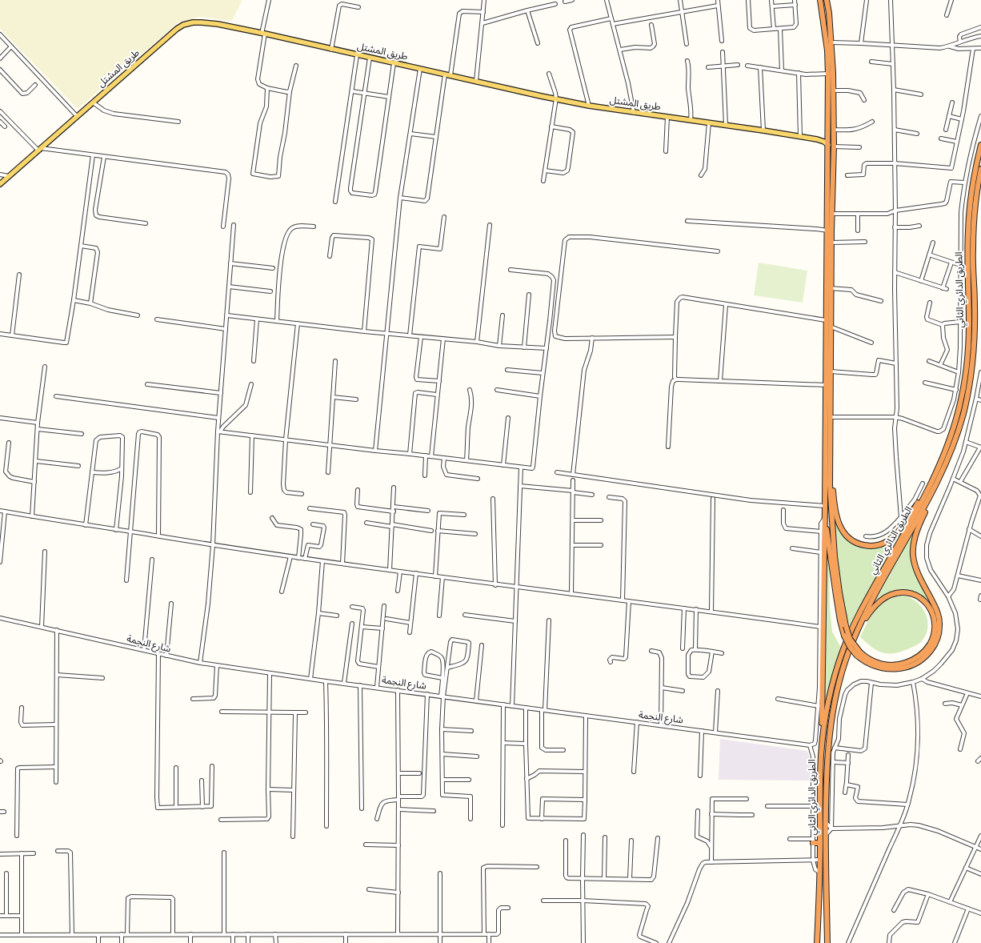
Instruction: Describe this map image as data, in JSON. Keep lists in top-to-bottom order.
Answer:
{
  "streets": {
    "highway": ["الطريق الدائري الثاني"],
    "main road": ["طريق المشتل"],
    "street": ["شارع النجمة"]
  }
}
